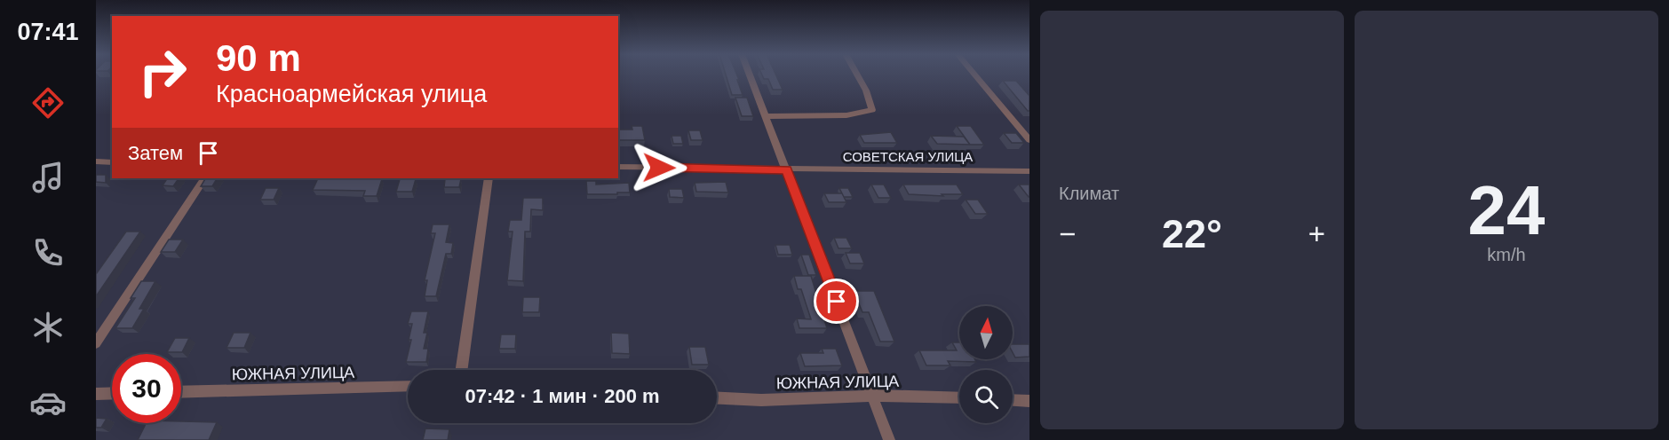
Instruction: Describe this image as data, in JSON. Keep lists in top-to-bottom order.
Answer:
{
  "streets": {
    "street": ["СОВЕТСКАЯ УЛИЦА", "ЮЖНАЯ УЛИЦА"]
  },
  "north": "top",
  "page": {
    "tabs": "07:41",
    "tile": [
      "Климат",
      ["24", "km/h"]
    ],
    "turn": ["90 m", "Красноармейская улица"],
    "then": "Затем",
    "heat": ["−", "22°", "+"],
    "limit": "30",
    "trip": "07:42 · 1 мин · 200 m"
  }
}
